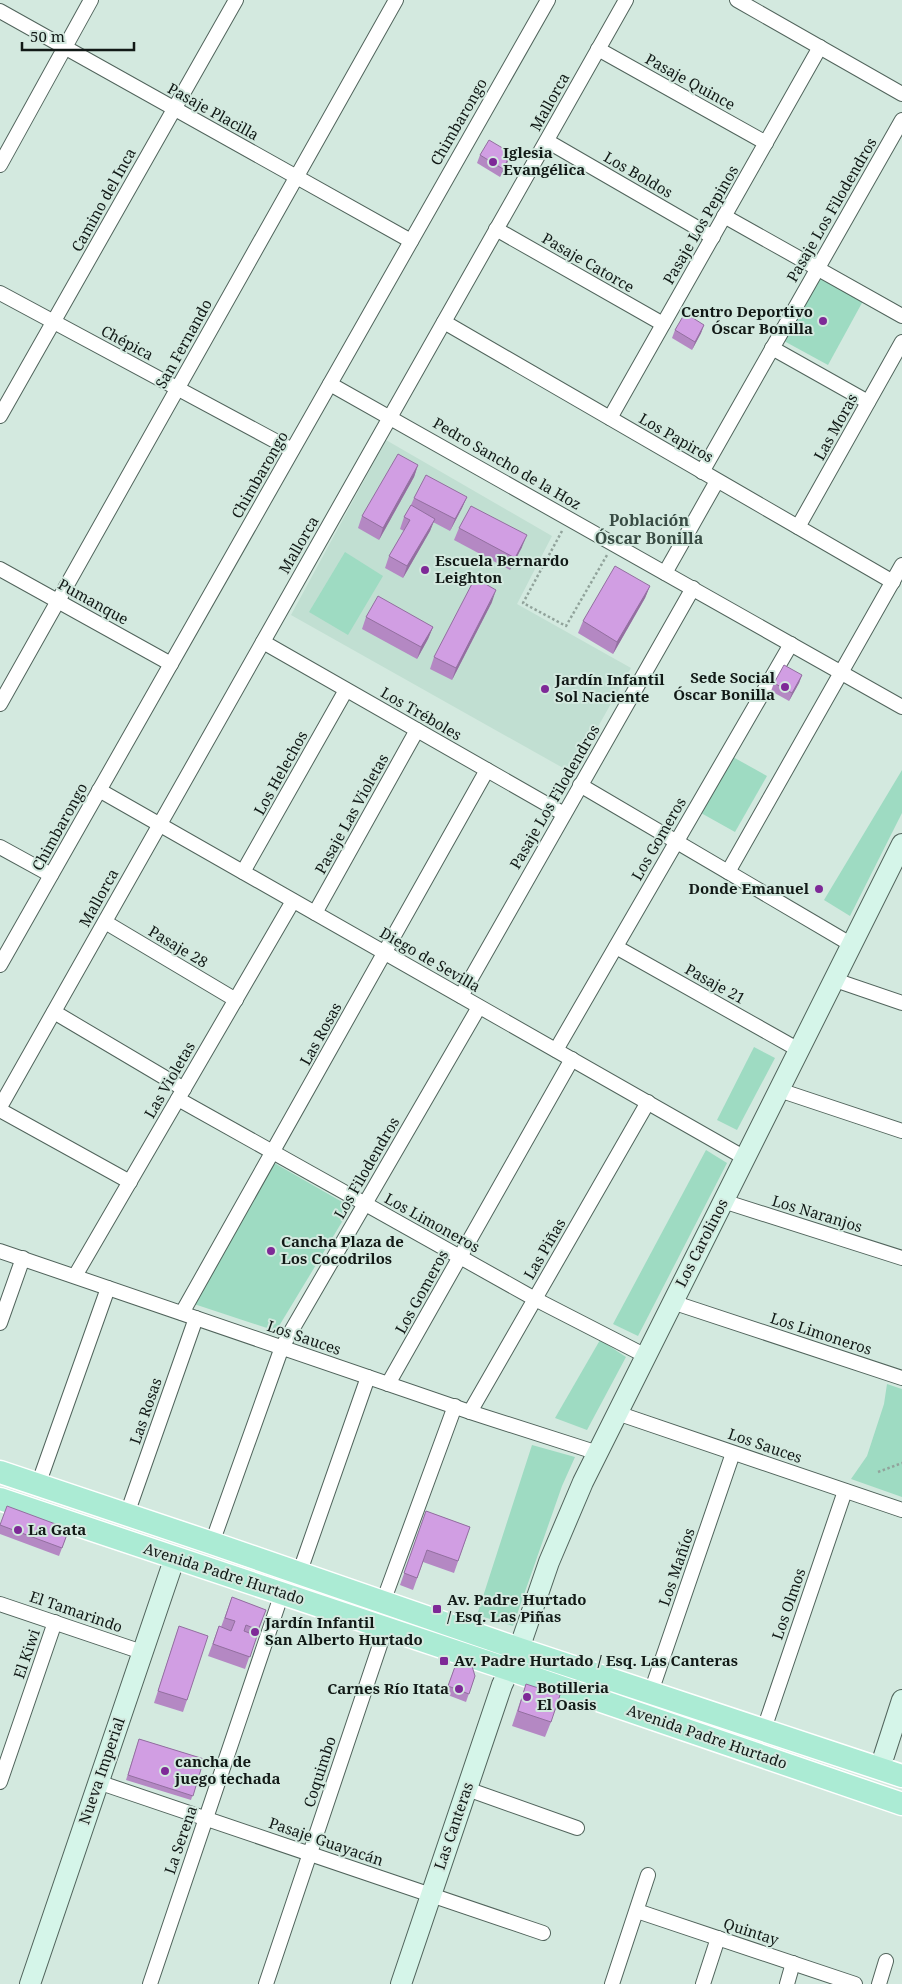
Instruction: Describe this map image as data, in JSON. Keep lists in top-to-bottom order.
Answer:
{
  "streets": {
    "main road": ["Avenida Padre Hurtado"],
    "street": [
      "Pasaje Quince",
      "Mallorca",
      "Pasaje Placilla",
      "Chimbarongo",
      "Los Boldos",
      "Camino del Inca",
      "Pasaje Los Filodendros",
      "Pasaje Los Pepinos",
      "Pasaje Catorce",
      "Chépica",
      "San Fernando",
      "Las Moras",
      "Los Papiros",
      "Pedro Sancho de la Hoz",
      "Pumanque",
      "Los Tréboles",
      "Los Helechos",
      "Pasaje Las Violetas",
      "Los Gomeros",
      "Pasaje 28",
      "Diego de Sevilla",
      "Pasaje 21",
      "Las Rosas",
      "Las Violetas",
      "Los Filodendros",
      "Los Naranjos",
      "Los Limoneros",
      "Los Carolinos",
      "Las Piñas",
      "Los Sauces",
      "Los Mañíos",
      "Los Olmos",
      "El Tamarindo",
      "El Kiwi",
      "Nueva Imperial",
      "Coquimbo",
      "Las Canteras",
      "La Serena",
      "Pasaje Guayacán",
      "Quintay"
    ]
  },
  "crossings": [
    ["Pasaje Quince", "Mallorca"],
    ["Pasaje Quince", "Pasaje Los Pepinos"],
    ["Mallorca", "Los Boldos"],
    ["Mallorca", "Pasaje Catorce"],
    ["Mallorca", "Los Papiros"],
    ["Mallorca", "Pedro Sancho de la Hoz"],
    ["Mallorca", "Los Tréboles"],
    ["Mallorca", "Pasaje 28"],
    ["Mallorca", "Diego de Sevilla"],
    ["Mallorca", "Los Limoneros"],
    ["Pasaje Placilla", "Chimbarongo"],
    ["Pasaje Placilla", "Camino del Inca"],
    ["Pasaje Placilla", "San Fernando"],
    ["Chimbarongo", "Chépica"],
    ["Chimbarongo", "Pedro Sancho de la Hoz"],
    ["Chimbarongo", "Pumanque"],
    ["Chimbarongo", "Diego de Sevilla"],
    ["Los Boldos", "Pasaje Los Pepinos"],
    ["Camino del Inca", "Chépica"],
    ["Pasaje Los Filodendros", "Los Papiros"],
    ["Pasaje Los Filodendros", "Pedro Sancho de la Hoz"],
    ["Pasaje Los Filodendros", "Los Tréboles"],
    ["Pasaje Los Filodendros", "Diego de Sevilla"],
    ["Pasaje Los Pepinos", "Pasaje Catorce"],
    ["Pasaje Los Pepinos", "Los Papiros"],
    ["Chépica", "San Fernando"],
    ["San Fernando", "Pumanque"],
    ["Las Moras", "Los Papiros"],
    ["Pedro Sancho de la Hoz", "Los Gomeros"],
    ["Los Tréboles", "Los Helechos"],
    ["Los Tréboles", "Pasaje Las Violetas"],
    ["Los Tréboles", "Las Rosas"],
    ["Los Helechos", "Diego de Sevilla"],
    ["Pasaje Las Violetas", "Diego de Sevilla"],
    ["Los Gomeros", "Diego de Sevilla"],
    ["Los Gomeros", "Pasaje 21"],
    ["Los Gomeros", "Los Limoneros"],
    ["Los Gomeros", "Los Sauces"],
    ["Pasaje 28", "Las Violetas"],
    ["Diego de Sevilla", "Las Rosas"],
    ["Diego de Sevilla", "Las Violetas"],
    ["Diego de Sevilla", "Los Filodendros"],
    ["Diego de Sevilla", "Los Carolinos"],
    ["Diego de Sevilla", "Las Piñas"],
    ["Pasaje 21", "Los Carolinos"],
    ["Las Rosas", "Los Limoneros"],
    ["Las Rosas", "Los Sauces"],
    ["Las Rosas", "Avenida Padre Hurtado"],
    ["Las Violetas", "Los Limoneros"],
    ["Las Violetas", "Los Sauces"],
    ["Los Filodendros", "Los Limoneros"],
    ["Los Filodendros", "Los Sauces"],
    ["Los Filodendros", "Avenida Padre Hurtado"],
    ["Los Naranjos", "Los Carolinos"],
    ["Los Limoneros", "Los Carolinos"],
    ["Los Limoneros", "Las Piñas"],
    ["Los Carolinos", "Los Sauces"],
    ["Los Carolinos", "Avenida Padre Hurtado"],
    ["Los Carolinos", "Las Canteras"],
    ["Las Piñas", "Los Sauces"],
    ["Los Sauces", "Los Mañíos"],
    ["Los Sauces", "Los Olmos"],
    ["Los Mañíos", "Avenida Padre Hurtado"],
    ["Avenida Padre Hurtado", "Los Olmos"],
    ["Avenida Padre Hurtado", "Nueva Imperial"],
    ["Avenida Padre Hurtado", "Coquimbo"],
    ["Avenida Padre Hurtado", "Las Canteras"],
    ["Avenida Padre Hurtado", "La Serena"],
    ["El Tamarindo", "El Kiwi"],
    ["El Tamarindo", "Nueva Imperial"],
    ["Nueva Imperial", "Pasaje Guayacán"],
    ["Coquimbo", "Pasaje Guayacán"],
    ["Las Canteras", "Pasaje Guayacán"],
    ["La Serena", "Pasaje Guayacán"]
  ],
  "districts": ["Población Óscar Bonilla"],
  "places": {
    "other": [
      "Iglesia Evangélica",
      "Centro Deportivo Óscar Bonilla",
      "Escuela Bernardo Leighton",
      "Sede Social Óscar Bonilla",
      "Jardín Infantil Sol Naciente",
      "Donde Emanuel",
      "Cancha Plaza de Los Cocodrilos",
      "La Gata",
      "Jardín Infantil San Alberto Hurtado",
      "Carnes Río Itata",
      "Botilleria El Oasis",
      "cancha de juego techada"
    ],
    "transit": ["Av. Padre Hurtado / Esq. Las Piñas", "Av. Padre Hurtado / Esq. Las Canteras"]
  },
  "scale_bar": "50 m"
}
